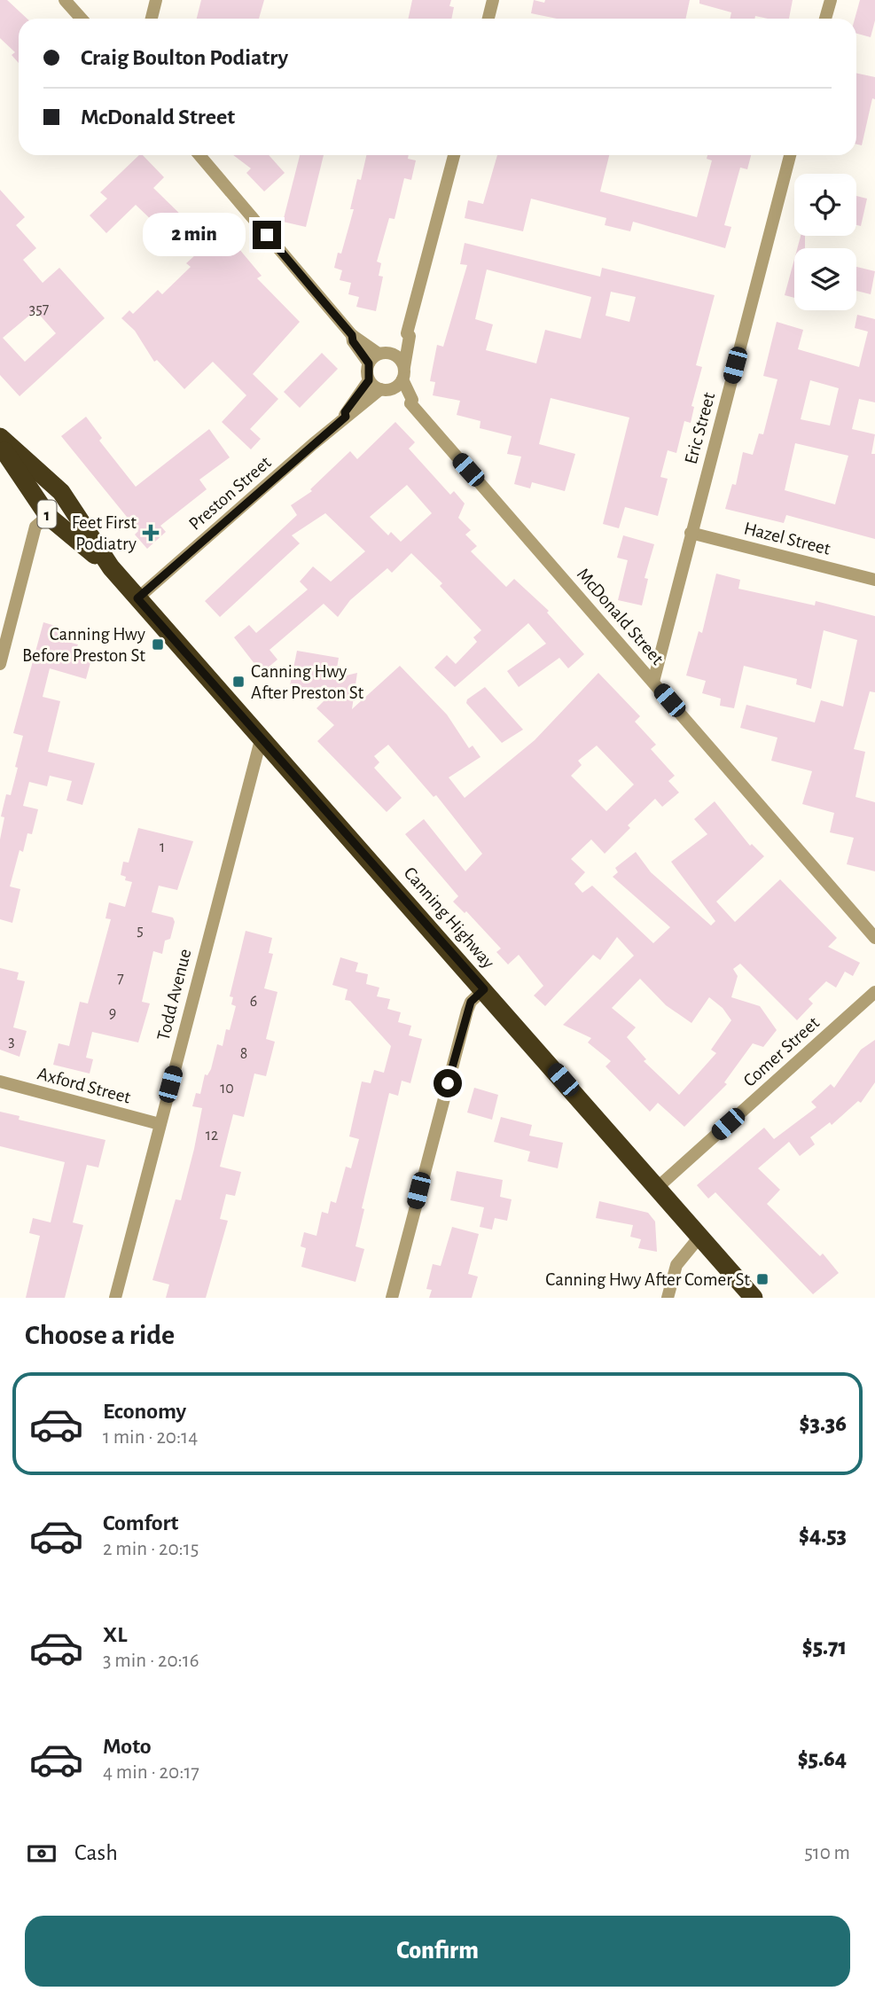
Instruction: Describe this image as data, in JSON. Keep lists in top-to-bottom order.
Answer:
{
  "streets": {
    "highway": ["1", "Canning Highway"],
    "street": [
      "Eric Street",
      "Preston Street",
      "Hazel Street",
      "McDonald Street",
      "Todd Avenue",
      "Comer Street",
      "Axford Street"
    ]
  },
  "crossings": [
    ["Eric Street", "Hazel Street"],
    ["Eric Street", "McDonald Street"],
    ["Preston Street", "McDonald Street"],
    ["Preston Street", "Canning Highway"],
    ["Canning Highway", "Todd Avenue"],
    ["Canning Highway", "Comer Street"],
    ["Todd Avenue", "Axford Street"]
  ],
  "places": {
    "health": ["Feet First Podiatry"],
    "transit": ["Canning Hwy Before Preston St", "Canning Hwy After Preston St", "Canning Hwy After Comer St"]
  },
  "house_numbers": [
    "357",
    "1",
    "5",
    "7",
    "6",
    "9",
    "3",
    "8",
    "10",
    "12"
  ],
  "page": {
    "banner": ["Craig Boulton Podiatry", "McDonald Street"],
    "bubble": "2 min",
    "heading": "Choose a ride",
    "list": [
      {
        "name": "Economy",
        "note": "1 min · 20:14",
        "value": "$3.36"
      },
      {
        "name": "Comfort",
        "note": "2 min · 20:15",
        "value": "$4.53"
      },
      {
        "name": "XL",
        "note": "3 min · 20:16",
        "value": "$5.71"
      },
      {
        "name": "Moto",
        "note": "4 min · 20:17",
        "value": "$5.64"
      }
    ],
    "pay": ["Cash", "510 m"],
    "buttons": "Confirm"
  }
}
